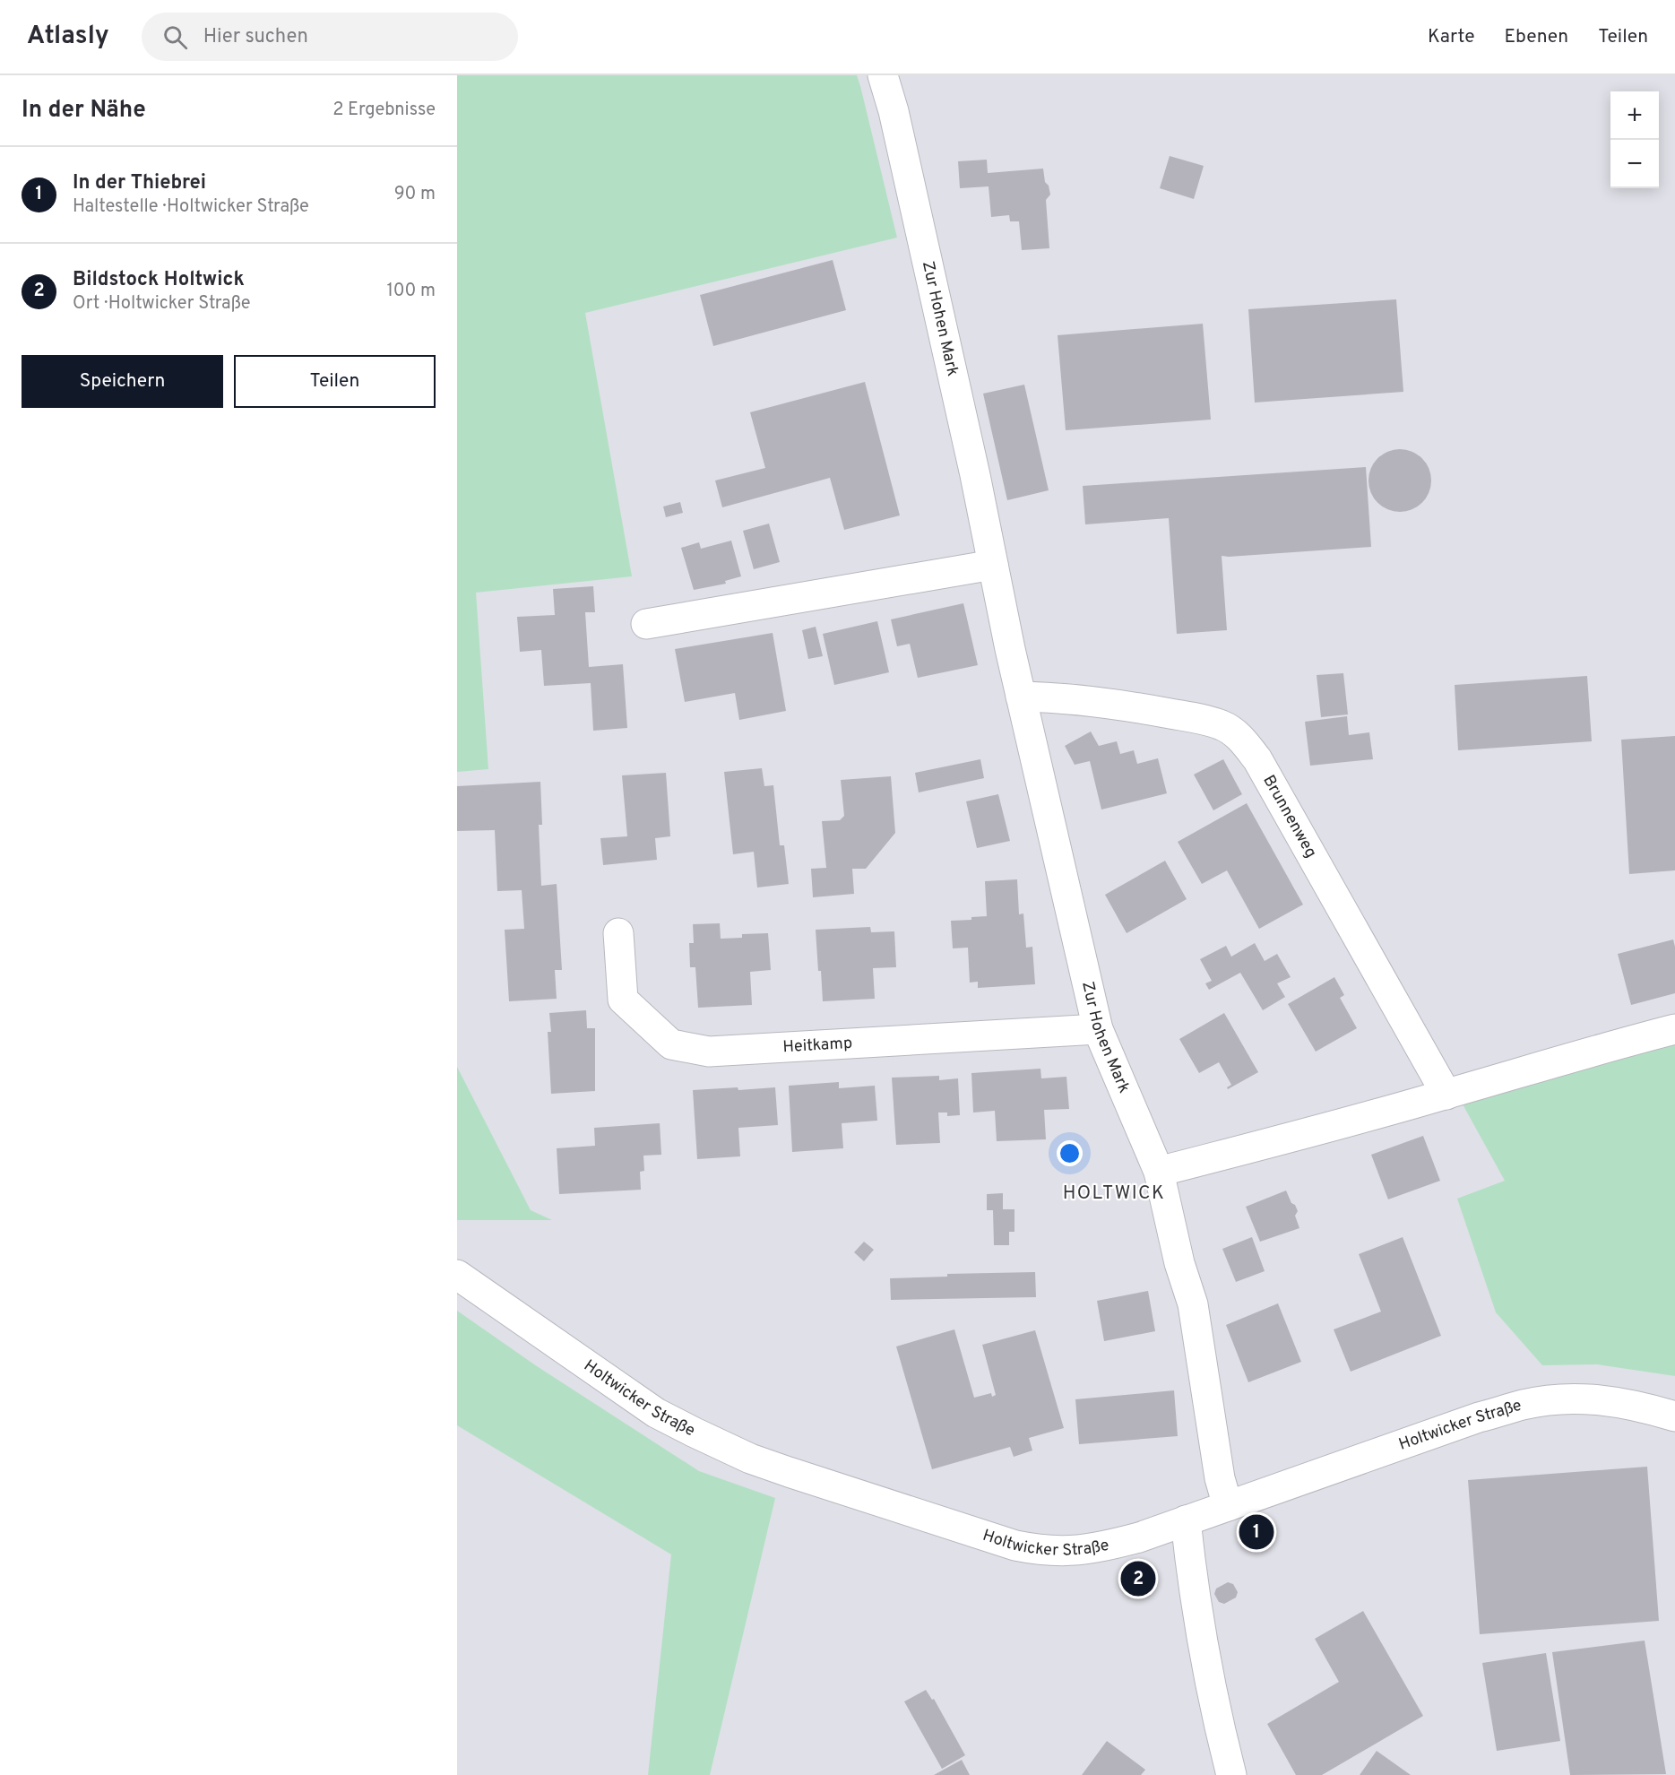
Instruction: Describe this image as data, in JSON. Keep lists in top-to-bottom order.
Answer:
{
  "streets": {
    "street": [
      "Zur Hohen Mark",
      "Brunnenweg",
      "Heitkamp",
      "Holtwicker Straße"
    ]
  },
  "crossings": [
    ["Zur Hohen Mark", "Brunnenweg"],
    ["Zur Hohen Mark", "Heitkamp"],
    ["Zur Hohen Mark", "Holtwicker Straße"]
  ],
  "districts": ["HOLTWICK"],
  "page": {
    "header": "Atlasly",
    "search": "Hier suchen",
    "nav": ["Karte", "Ebenen", "Teilen"],
    "heading": ["In der Nähe", "2 Ergebnisse"],
    "map_buttons": ["+", "−"],
    "list": [
      {
        "mark": "1",
        "name": "In der Thiebrei",
        "note": "Haltestelle · Holtwicker Straße",
        "value": "90 m"
      },
      {
        "mark": "2",
        "name": "Bildstock Holtwick",
        "note": "Ort · Holtwicker Straße",
        "value": "100 m"
      }
    ],
    "buttons": ["Speichern", "Teilen"],
    "pins": ["1", "2"]
  }
}
